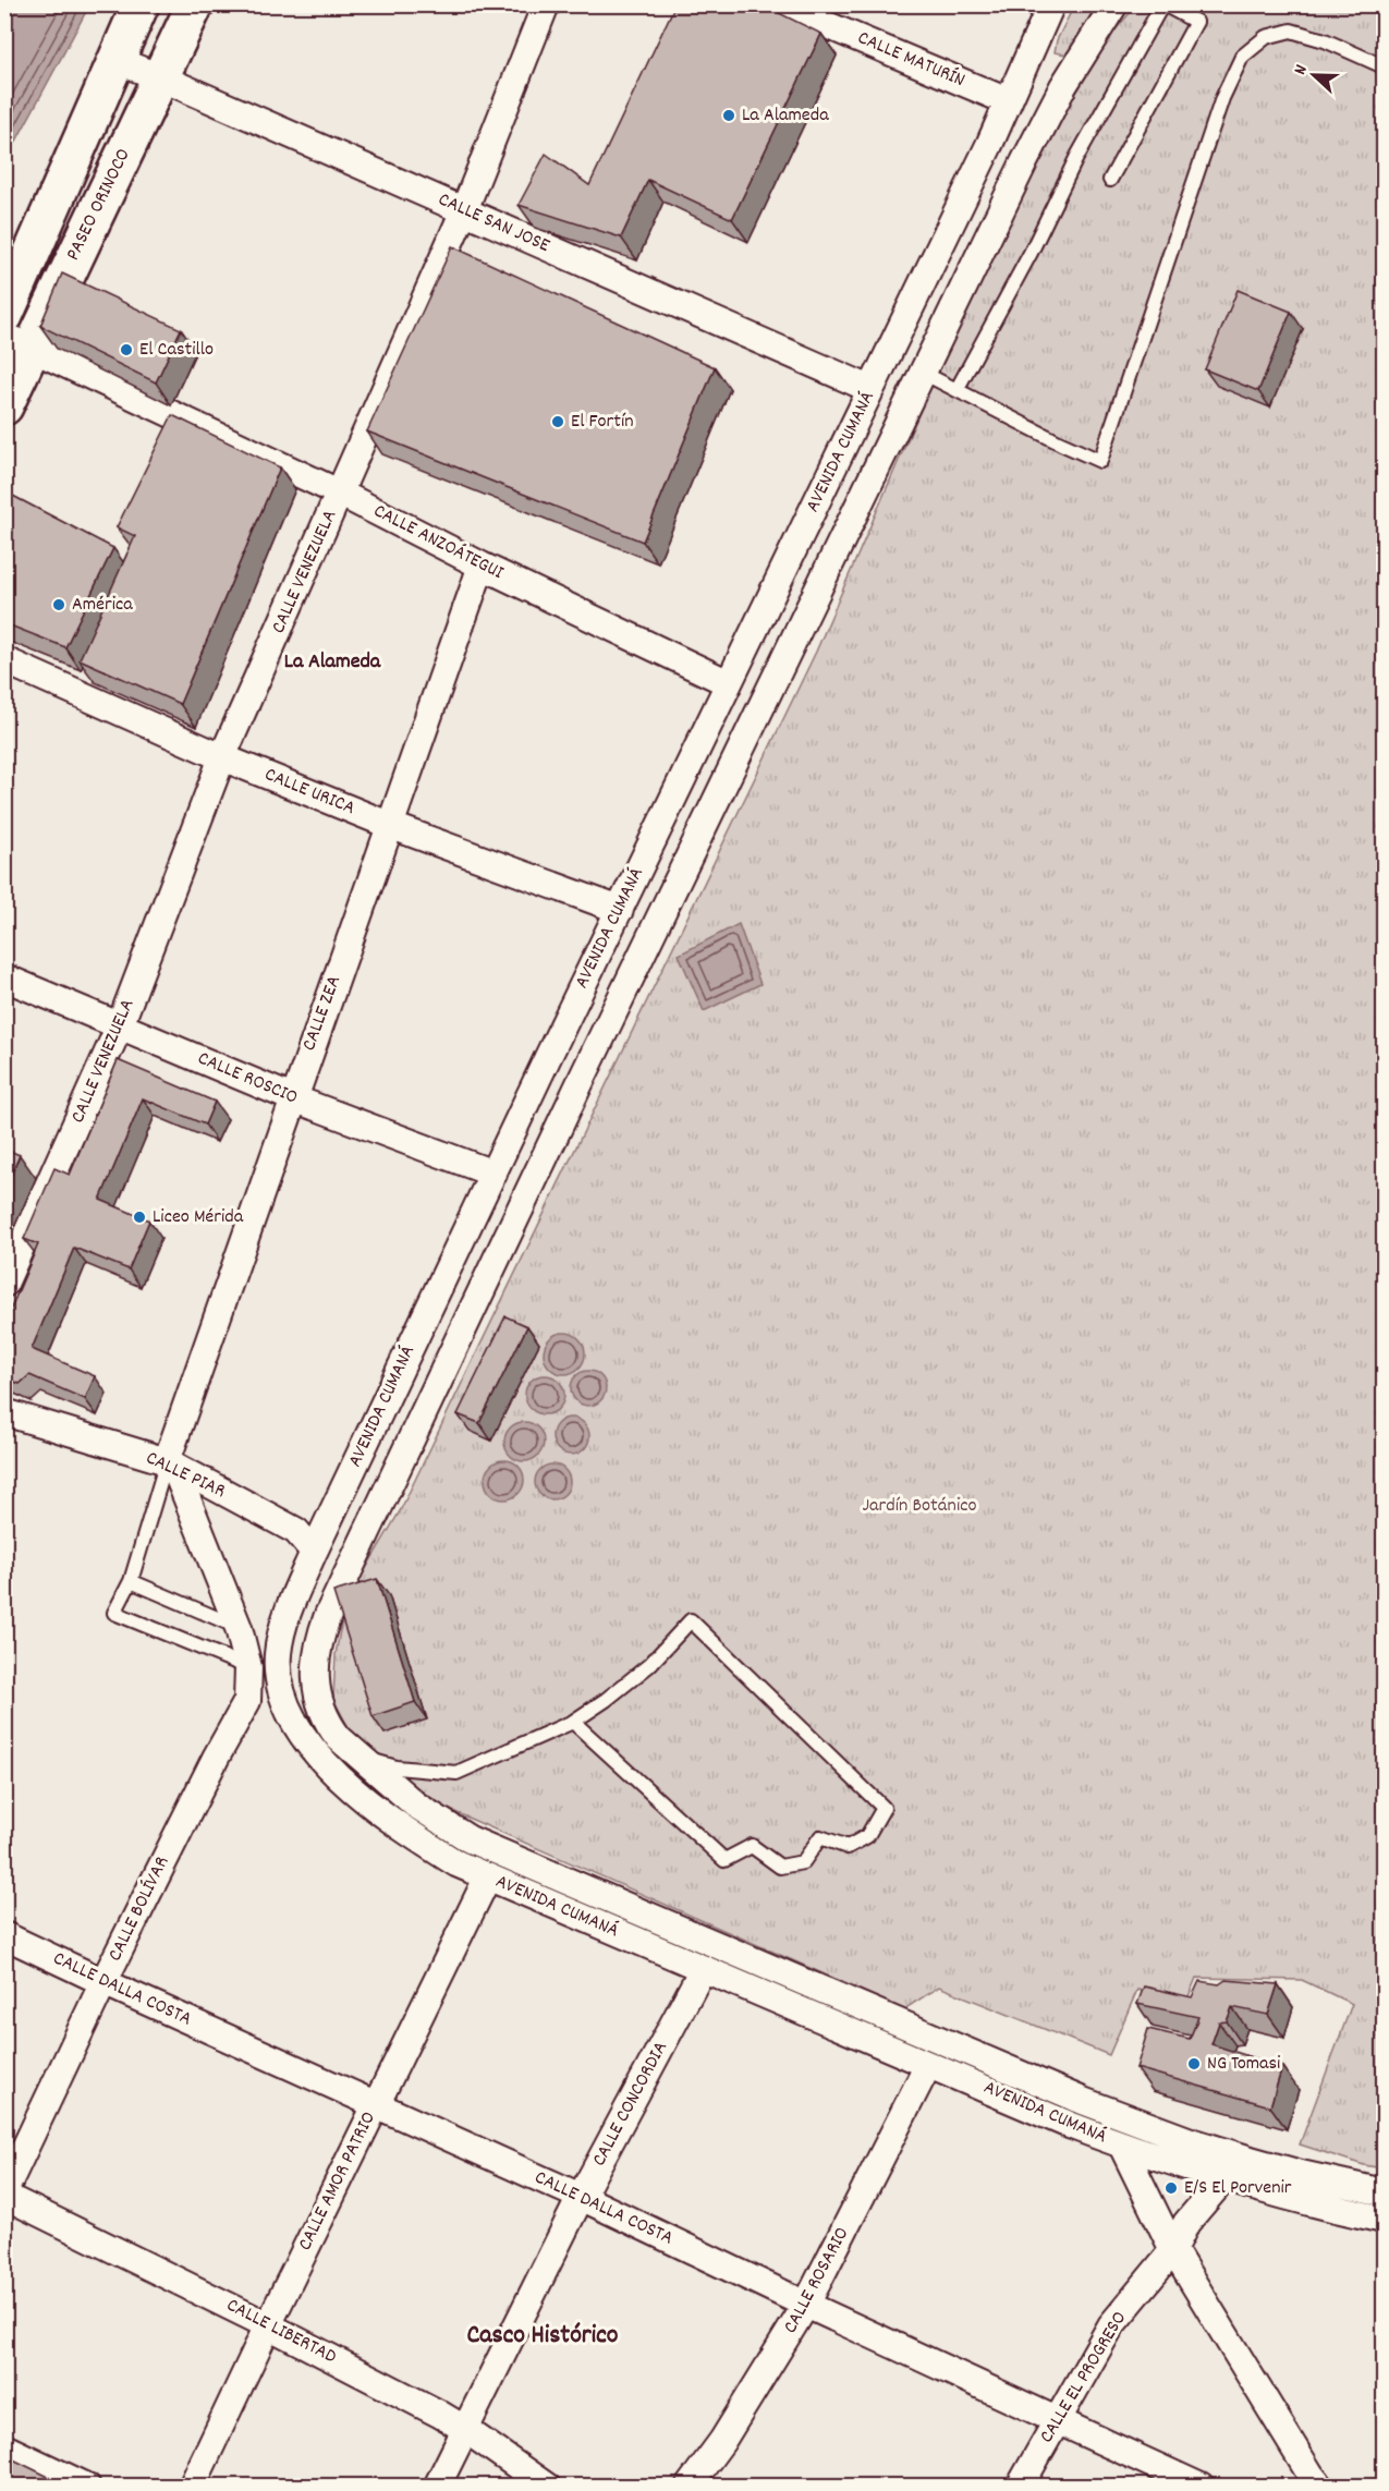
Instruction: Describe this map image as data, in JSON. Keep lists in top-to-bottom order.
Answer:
{
  "streets": {
    "street": [
      "CALLE MATURÍN",
      "PASEO ORINOCO",
      "CALLE SAN JOSE",
      "AVENIDA CUMANÁ",
      "CALLE ANZOÁTEGUI",
      "CALLE VENEZUELA",
      "CALLE URICA",
      "CALLE ZEA",
      "CALLE ROSCIO",
      "CALLE PIAR",
      "CALLE BOLÍVAR",
      "CALLE DALLA COSTA",
      "CALLE CONCORDIA",
      "CALLE AMOR PATRIO",
      "CALLE ROSARIO",
      "CALLE LIBERTAD",
      "CALLE EL PROGRESO"
    ]
  },
  "crossings": [
    ["CALLE MATURÍN", "AVENIDA CUMANÁ"],
    ["PASEO ORINOCO", "CALLE SAN JOSE"],
    ["PASEO ORINOCO", "CALLE ANZOÁTEGUI"],
    ["CALLE SAN JOSE", "AVENIDA CUMANÁ"],
    ["CALLE SAN JOSE", "CALLE VENEZUELA"],
    ["AVENIDA CUMANÁ", "CALLE ANZOÁTEGUI"],
    ["AVENIDA CUMANÁ", "CALLE URICA"],
    ["AVENIDA CUMANÁ", "CALLE ROSCIO"],
    ["AVENIDA CUMANÁ", "CALLE PIAR"],
    ["AVENIDA CUMANÁ", "CALLE CONCORDIA"],
    ["AVENIDA CUMANÁ", "CALLE AMOR PATRIO"],
    ["AVENIDA CUMANÁ", "CALLE ROSARIO"],
    ["AVENIDA CUMANÁ", "CALLE EL PROGRESO"],
    ["CALLE ANZOÁTEGUI", "CALLE VENEZUELA"],
    ["CALLE ANZOÁTEGUI", "CALLE ZEA"],
    ["CALLE VENEZUELA", "CALLE URICA"],
    ["CALLE VENEZUELA", "CALLE ROSCIO"],
    ["CALLE URICA", "CALLE ZEA"],
    ["CALLE ZEA", "CALLE ROSCIO"],
    ["CALLE ZEA", "CALLE PIAR"],
    ["CALLE BOLÍVAR", "CALLE DALLA COSTA"],
    ["CALLE BOLÍVAR", "CALLE LIBERTAD"],
    ["CALLE DALLA COSTA", "CALLE CONCORDIA"],
    ["CALLE DALLA COSTA", "CALLE AMOR PATRIO"],
    ["CALLE DALLA COSTA", "CALLE ROSARIO"],
    ["CALLE DALLA COSTA", "CALLE EL PROGRESO"],
    ["CALLE CONCORDIA", "CALLE LIBERTAD"],
    ["CALLE AMOR PATRIO", "CALLE LIBERTAD"]
  ],
  "districts": ["La Alameda", "Casco Histórico"],
  "parks": ["Jardín Botánico"],
  "places": [
    "La Alameda",
    "El Castillo",
    "El Fortín",
    "América",
    "Liceo Mérida",
    "NG Tomasi",
    "E/S El Porvenir"
  ],
  "north": "left"
}
